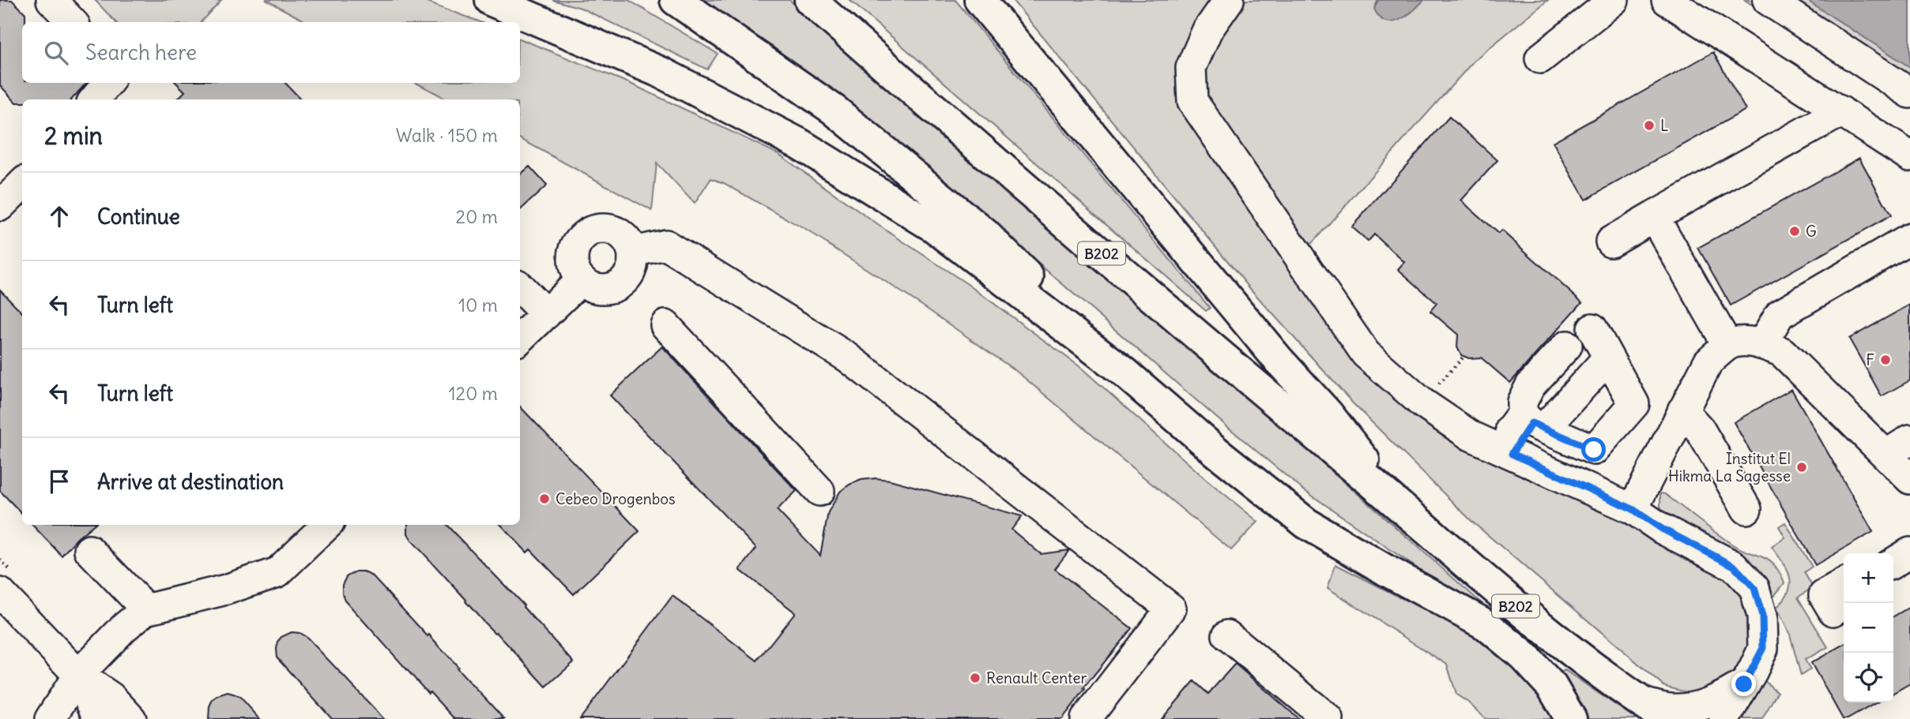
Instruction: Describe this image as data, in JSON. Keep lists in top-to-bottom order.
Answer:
{
  "streets": {
    "highway": ["B202"]
  },
  "places": [
    "L",
    "G",
    "F",
    "Institut El Hikma La Sagesse",
    "Cebeo Drogenbos",
    "Renault Center"
  ],
  "page": {
    "search": "Search here",
    "heading": ["2 min", "Walk · 150 m"],
    "list": [
      ["Continue", "20 m"],
      ["Turn left", "10 m"],
      ["Turn left", "120 m"],
      "Arrive at destination"
    ],
    "map_buttons": ["+", "−"]
  }
}
